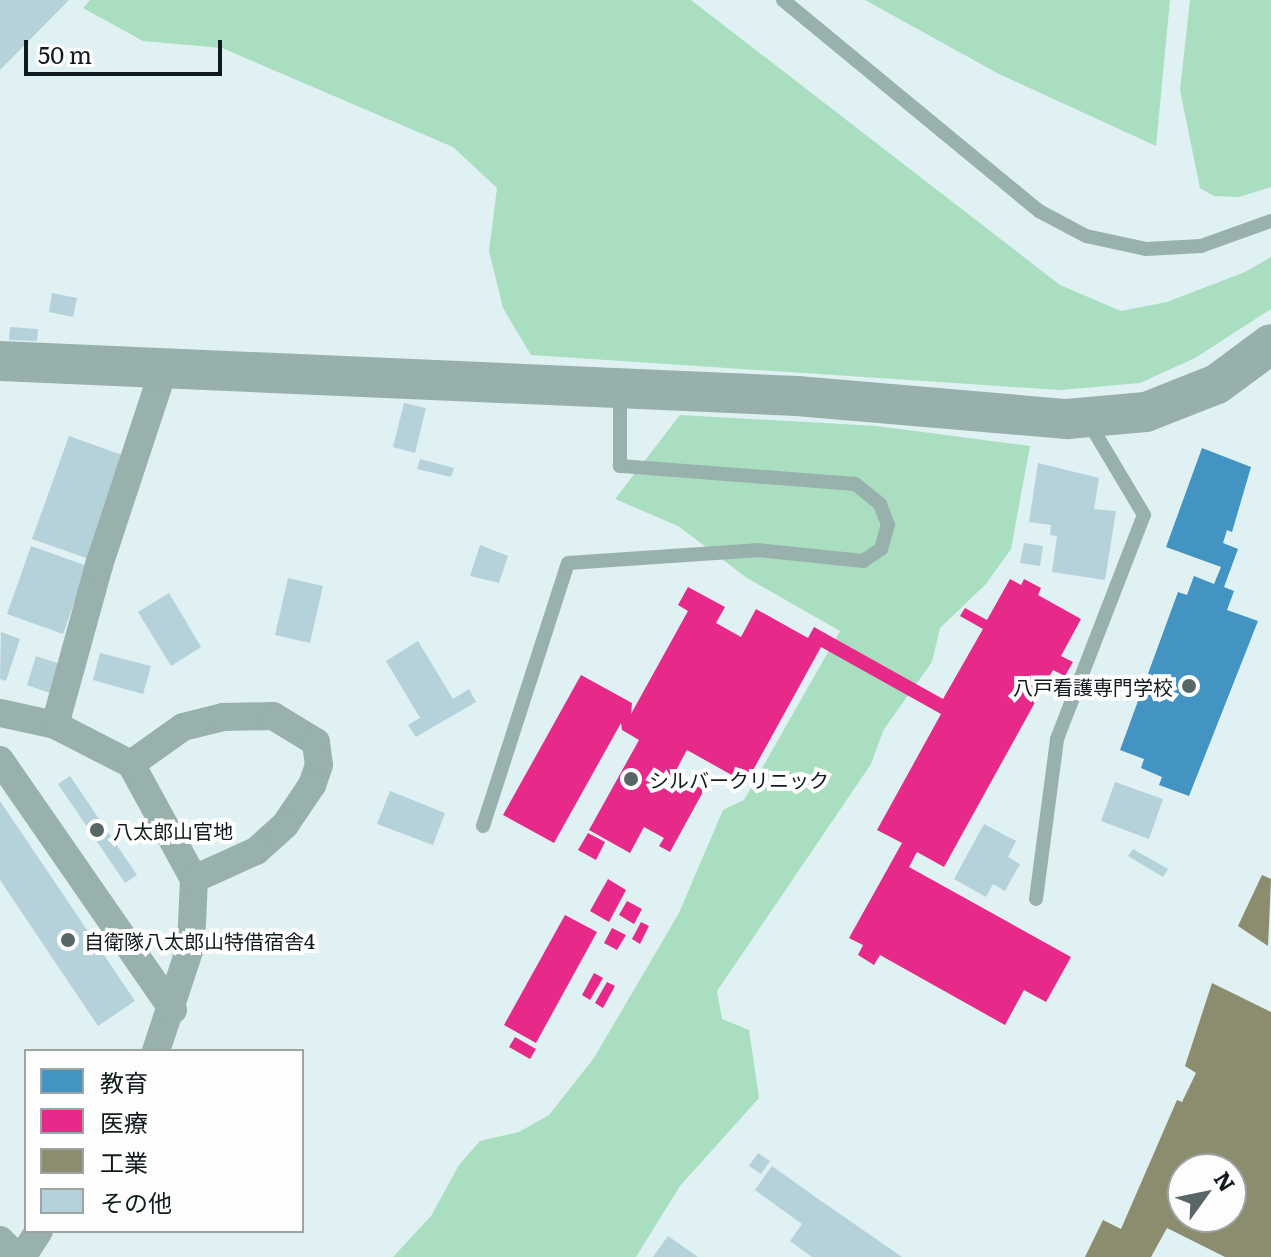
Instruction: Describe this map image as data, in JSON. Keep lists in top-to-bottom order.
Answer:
{
  "places": [
    "八戸看護専門学校",
    "シルバークリニック",
    "八太郎山官地",
    "自衛隊八太郎山特借宿舎4"
  ],
  "legend": [
    "教育",
    "医療",
    "工業",
    "その他"
  ],
  "scale_bar": "50 m",
  "north": "top right"
}
